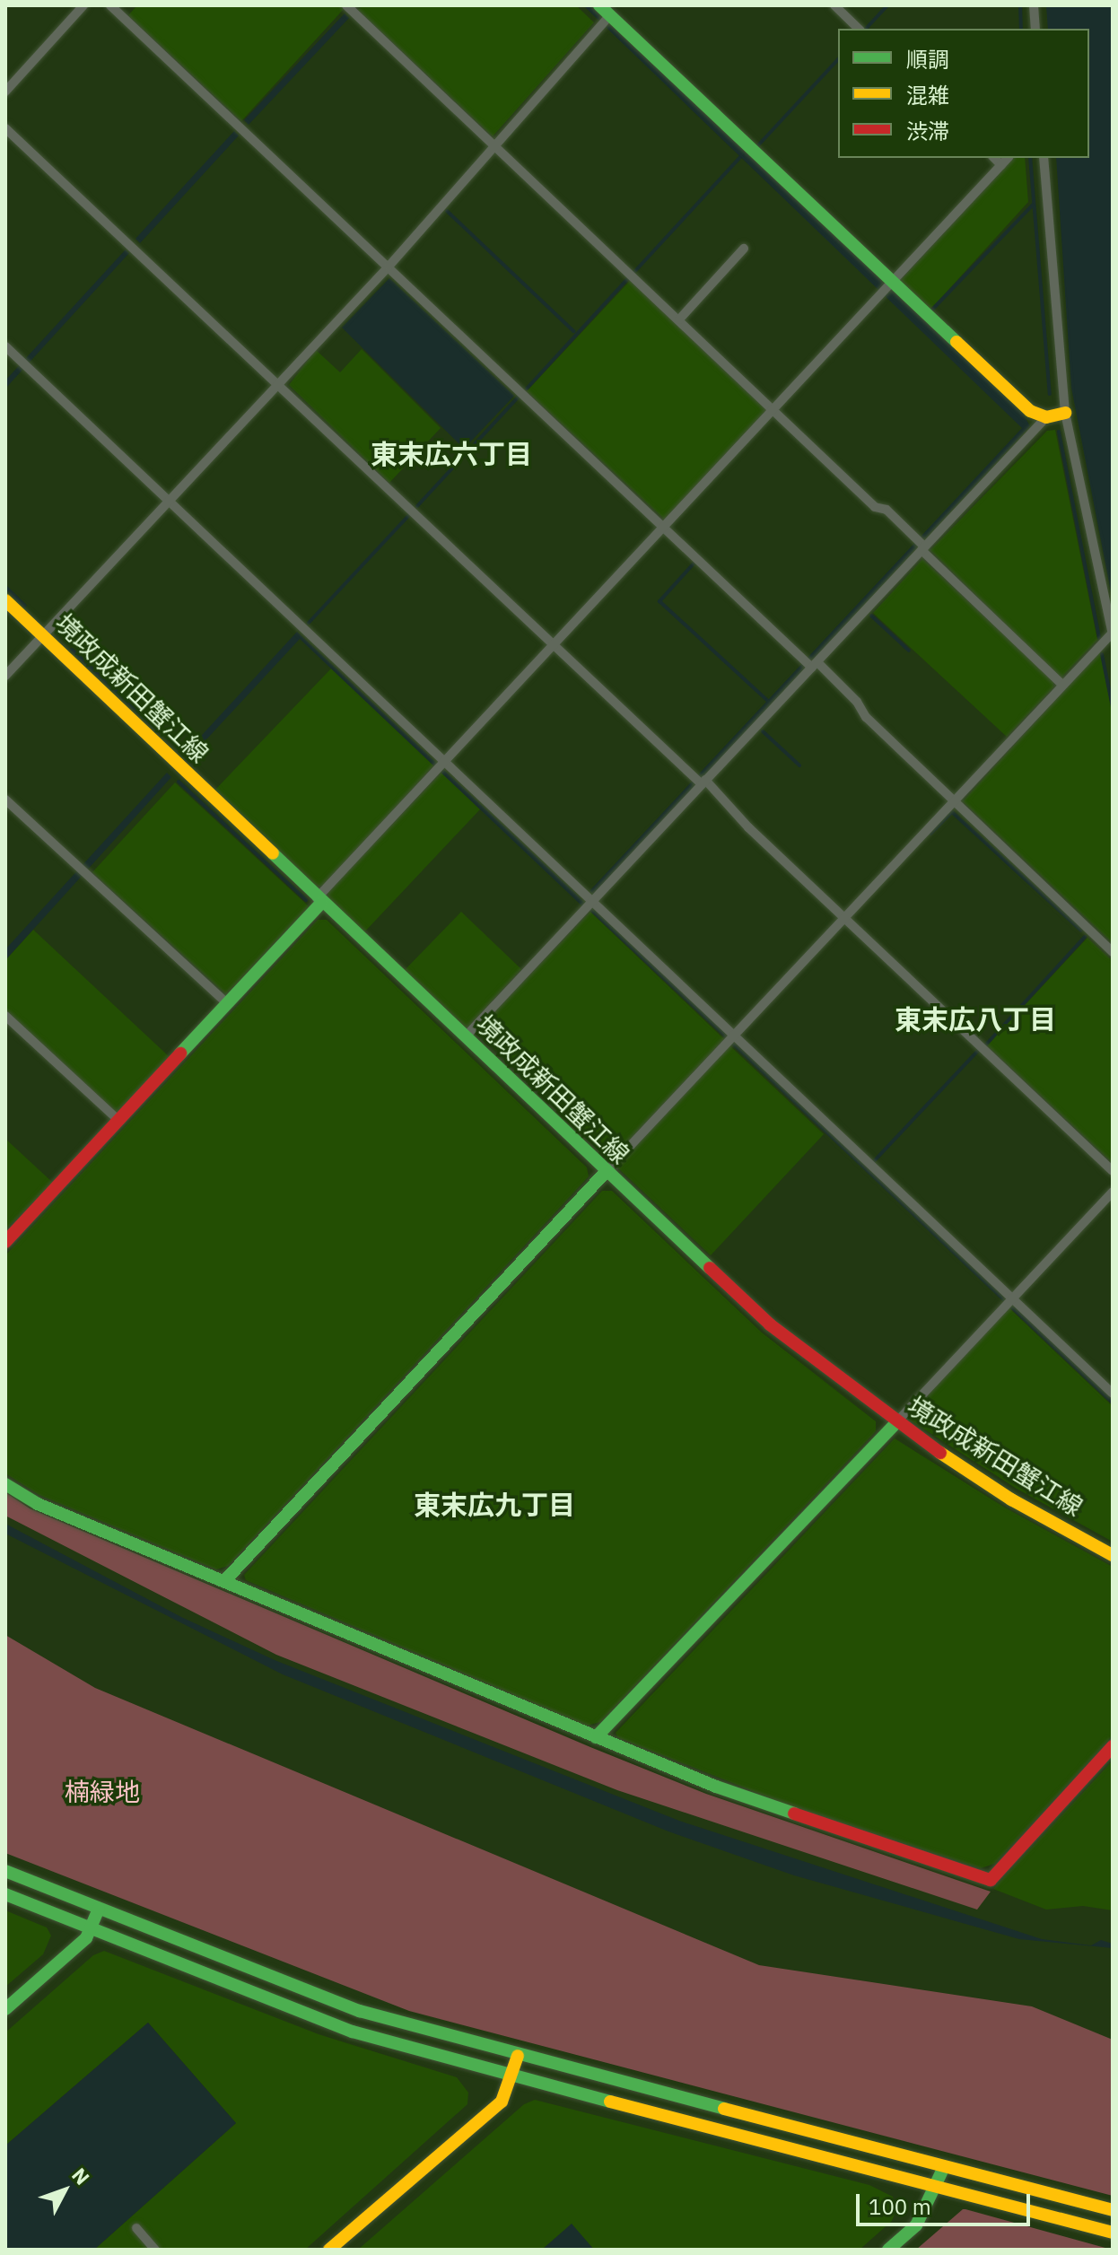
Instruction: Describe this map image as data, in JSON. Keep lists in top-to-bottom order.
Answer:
{
  "streets": {
    "street": ["境政成新田蟹江線"]
  },
  "districts": ["東末広六丁目", "東末広八丁目", "東末広九丁目"],
  "parks": ["楠緑地"],
  "legend": ["順調", "混雑", "渋滞"],
  "scale_bar": "100 m",
  "north": "top right"
}
